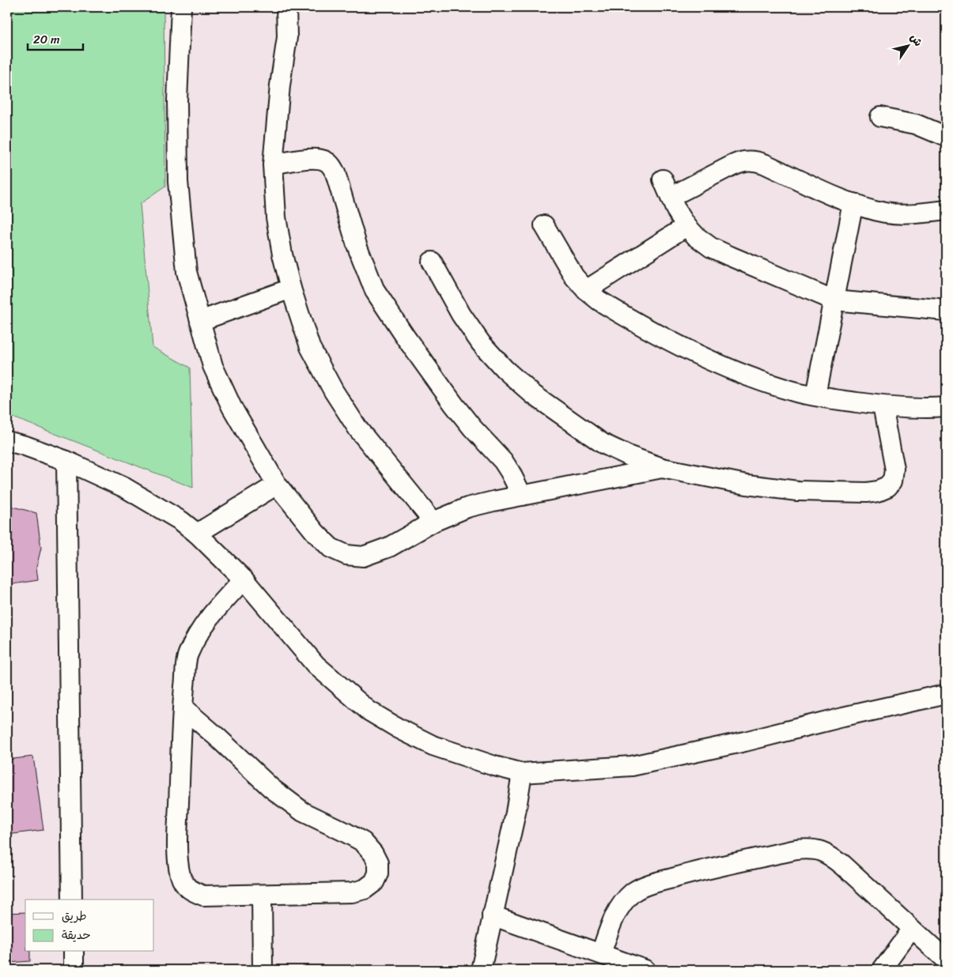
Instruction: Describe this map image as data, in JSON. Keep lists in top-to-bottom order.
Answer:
{
  "legend": ["طريق", "حديقة"],
  "scale_bar": "20 m",
  "north": "top right"
}
